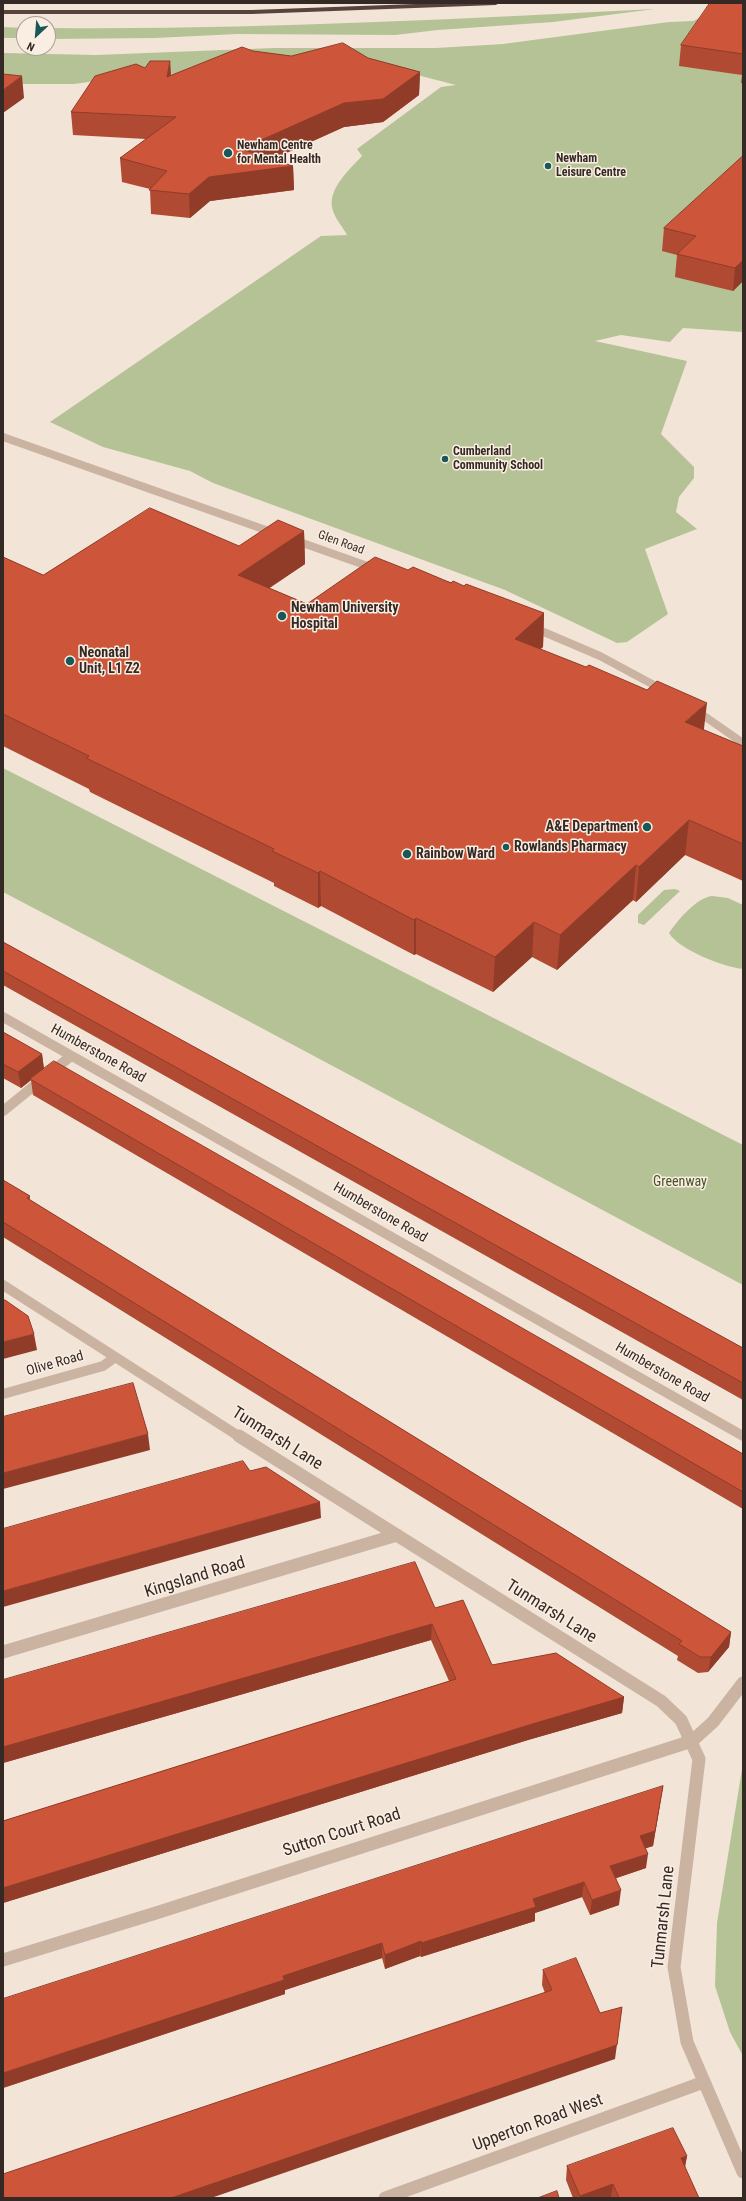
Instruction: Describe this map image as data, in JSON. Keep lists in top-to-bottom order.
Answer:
{
  "streets": {
    "street": [
      "Glen Road",
      "Humberstone Road",
      "Olive Road",
      "Tunmarsh Lane",
      "Kingsland Road",
      "Sutton Court Road",
      "Upperton Road West"
    ]
  },
  "crossings": [
    ["Olive Road", "Tunmarsh Lane"],
    ["Tunmarsh Lane", "Kingsland Road"],
    ["Tunmarsh Lane", "Sutton Court Road"],
    ["Tunmarsh Lane", "Upperton Road West"]
  ],
  "parks": ["Greenway"],
  "places": [
    "Newham Centre for Mental Health",
    "Newham Leisure Centre",
    "Cumberland Community School",
    "Newham University Hospital",
    "Neonatal Unit, L1 Z2",
    "A&E Department",
    "Rowlands Pharmacy",
    "Rainbow Ward"
  ],
  "north": "bottom left"
}
